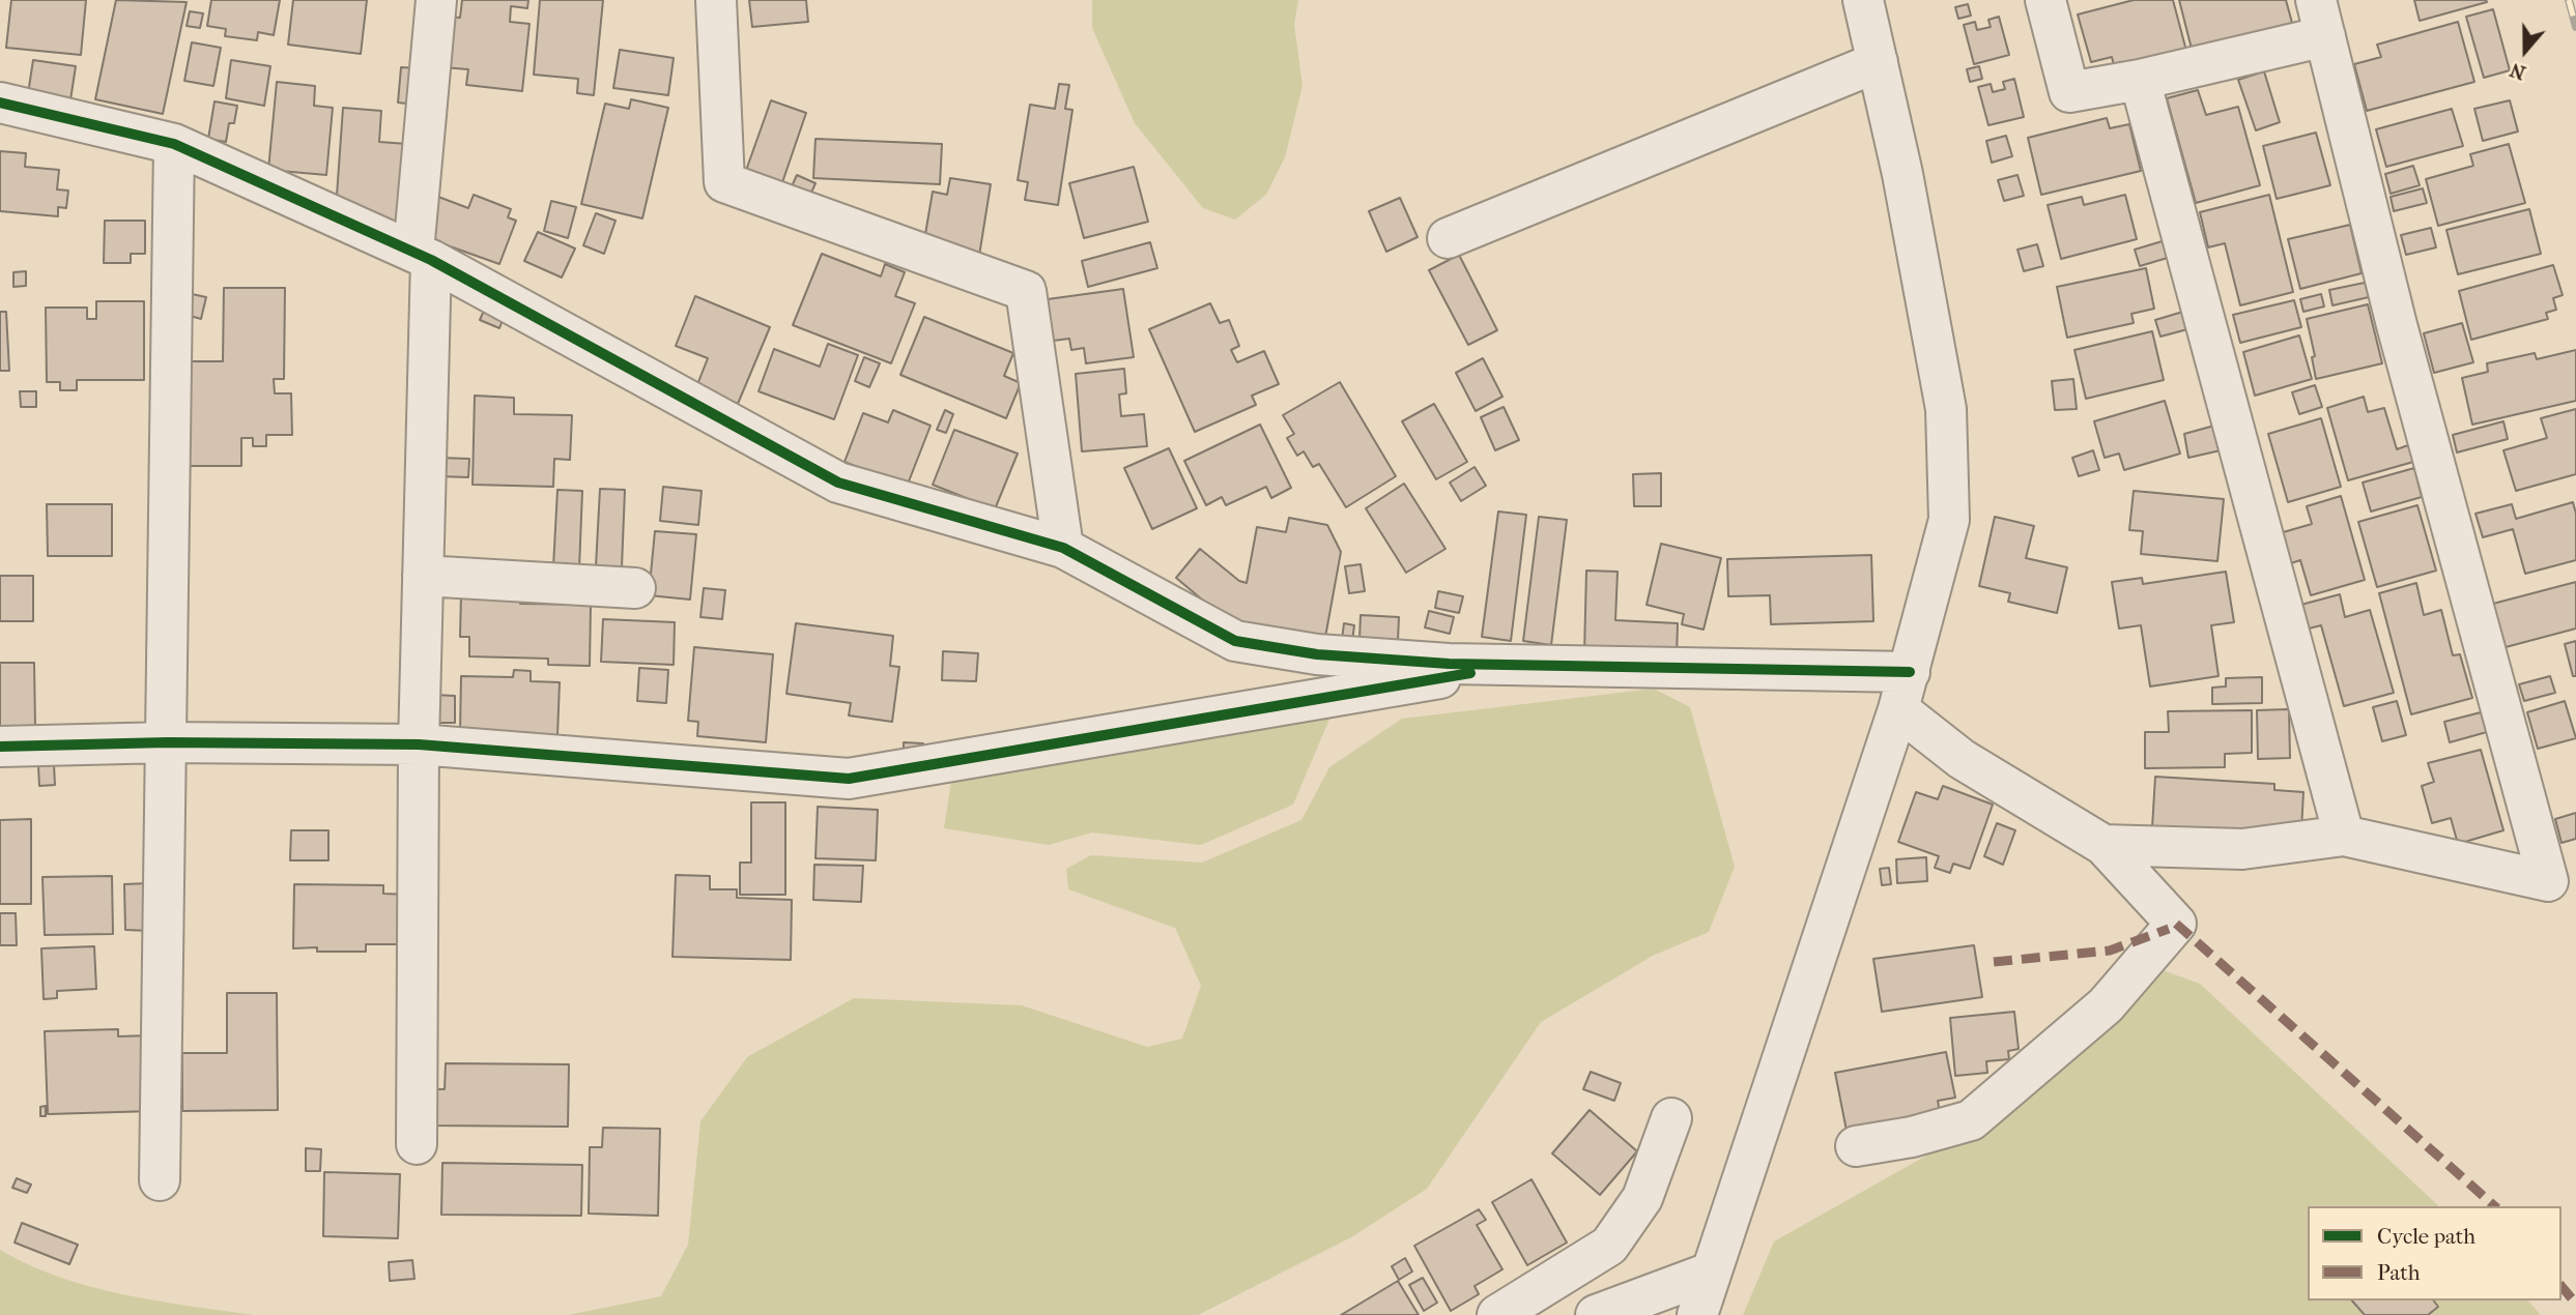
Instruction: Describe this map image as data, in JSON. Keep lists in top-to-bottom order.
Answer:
{
  "legend": ["Cycle path", "Path"],
  "north": "bottom"
}
